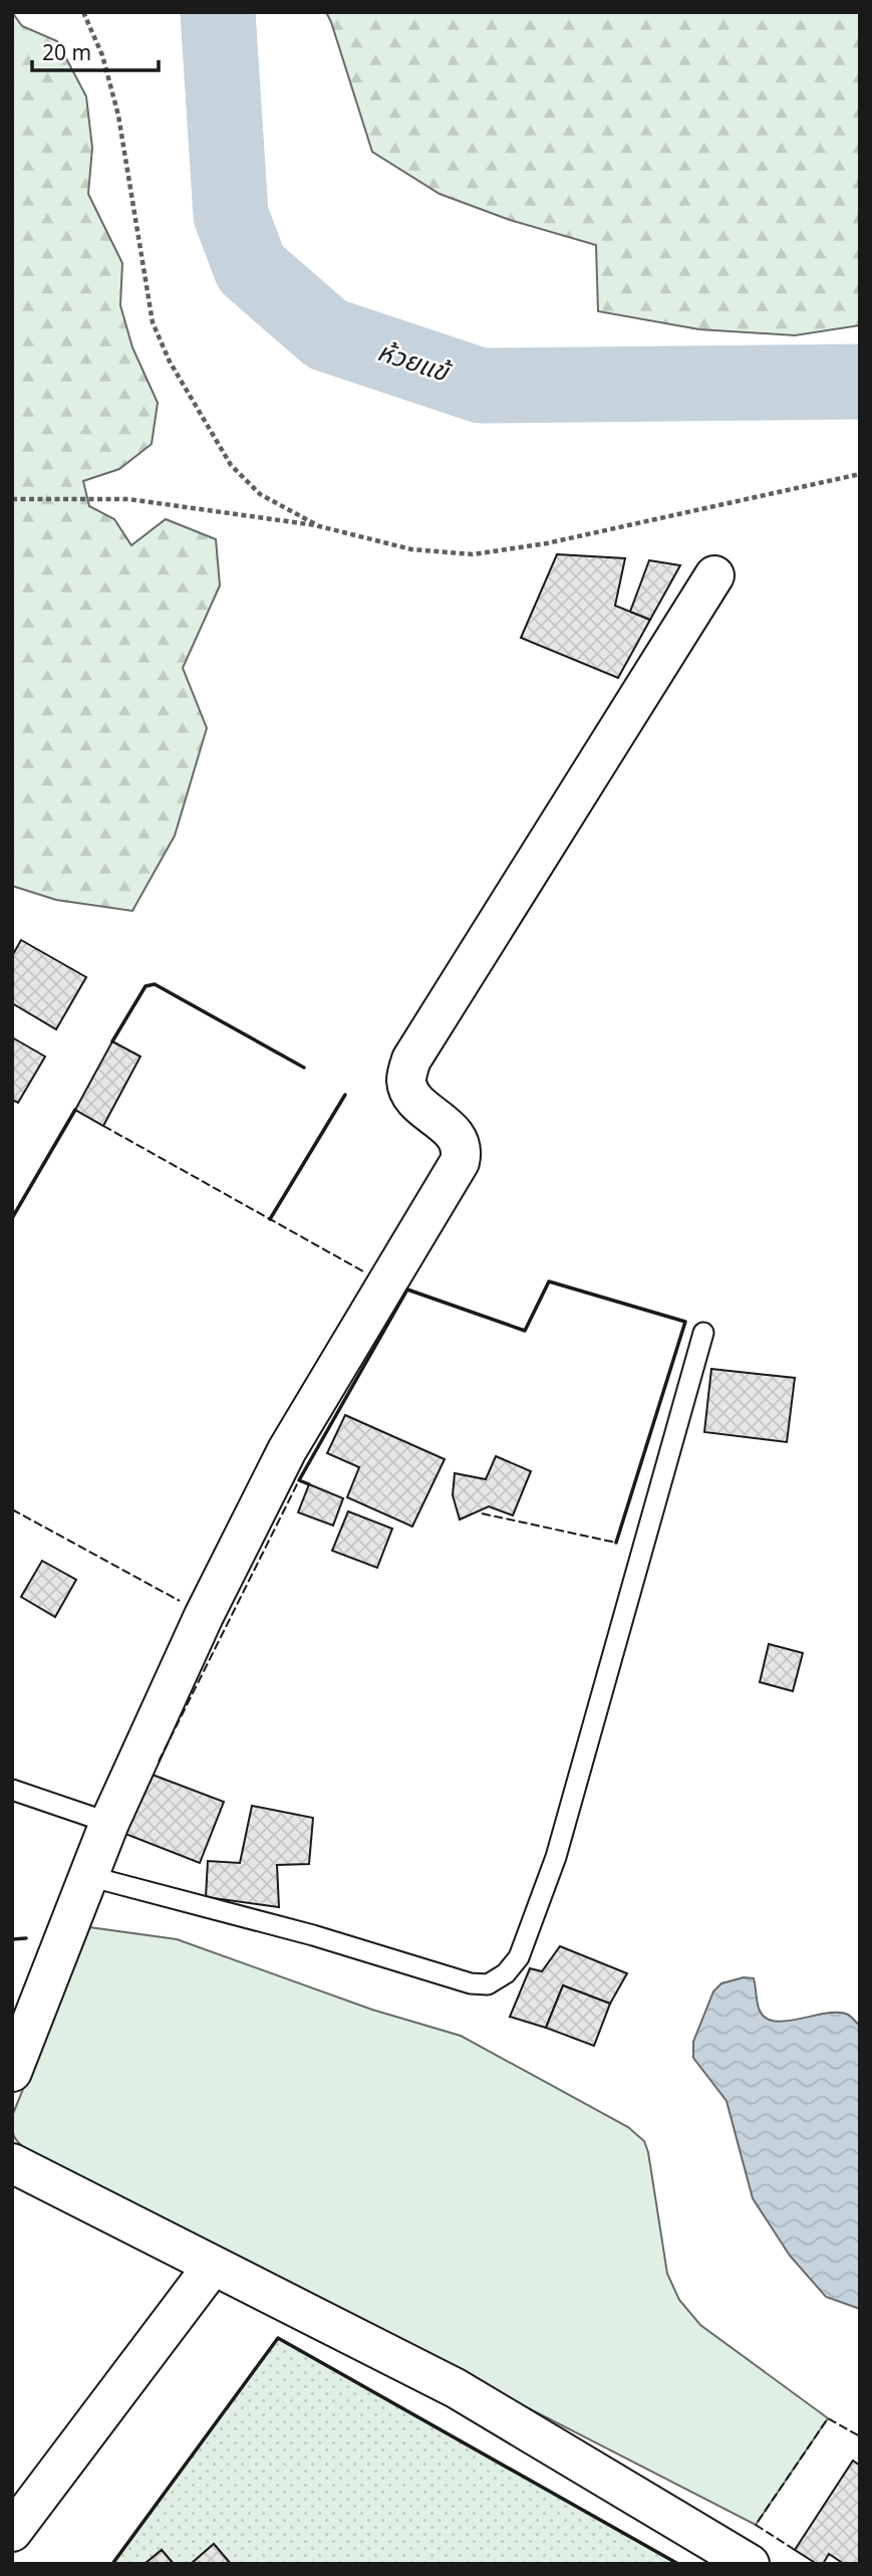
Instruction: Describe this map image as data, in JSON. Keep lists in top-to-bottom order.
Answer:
{
  "water": ["ห้วยแข้"],
  "scale_bar": "20 m"
}
